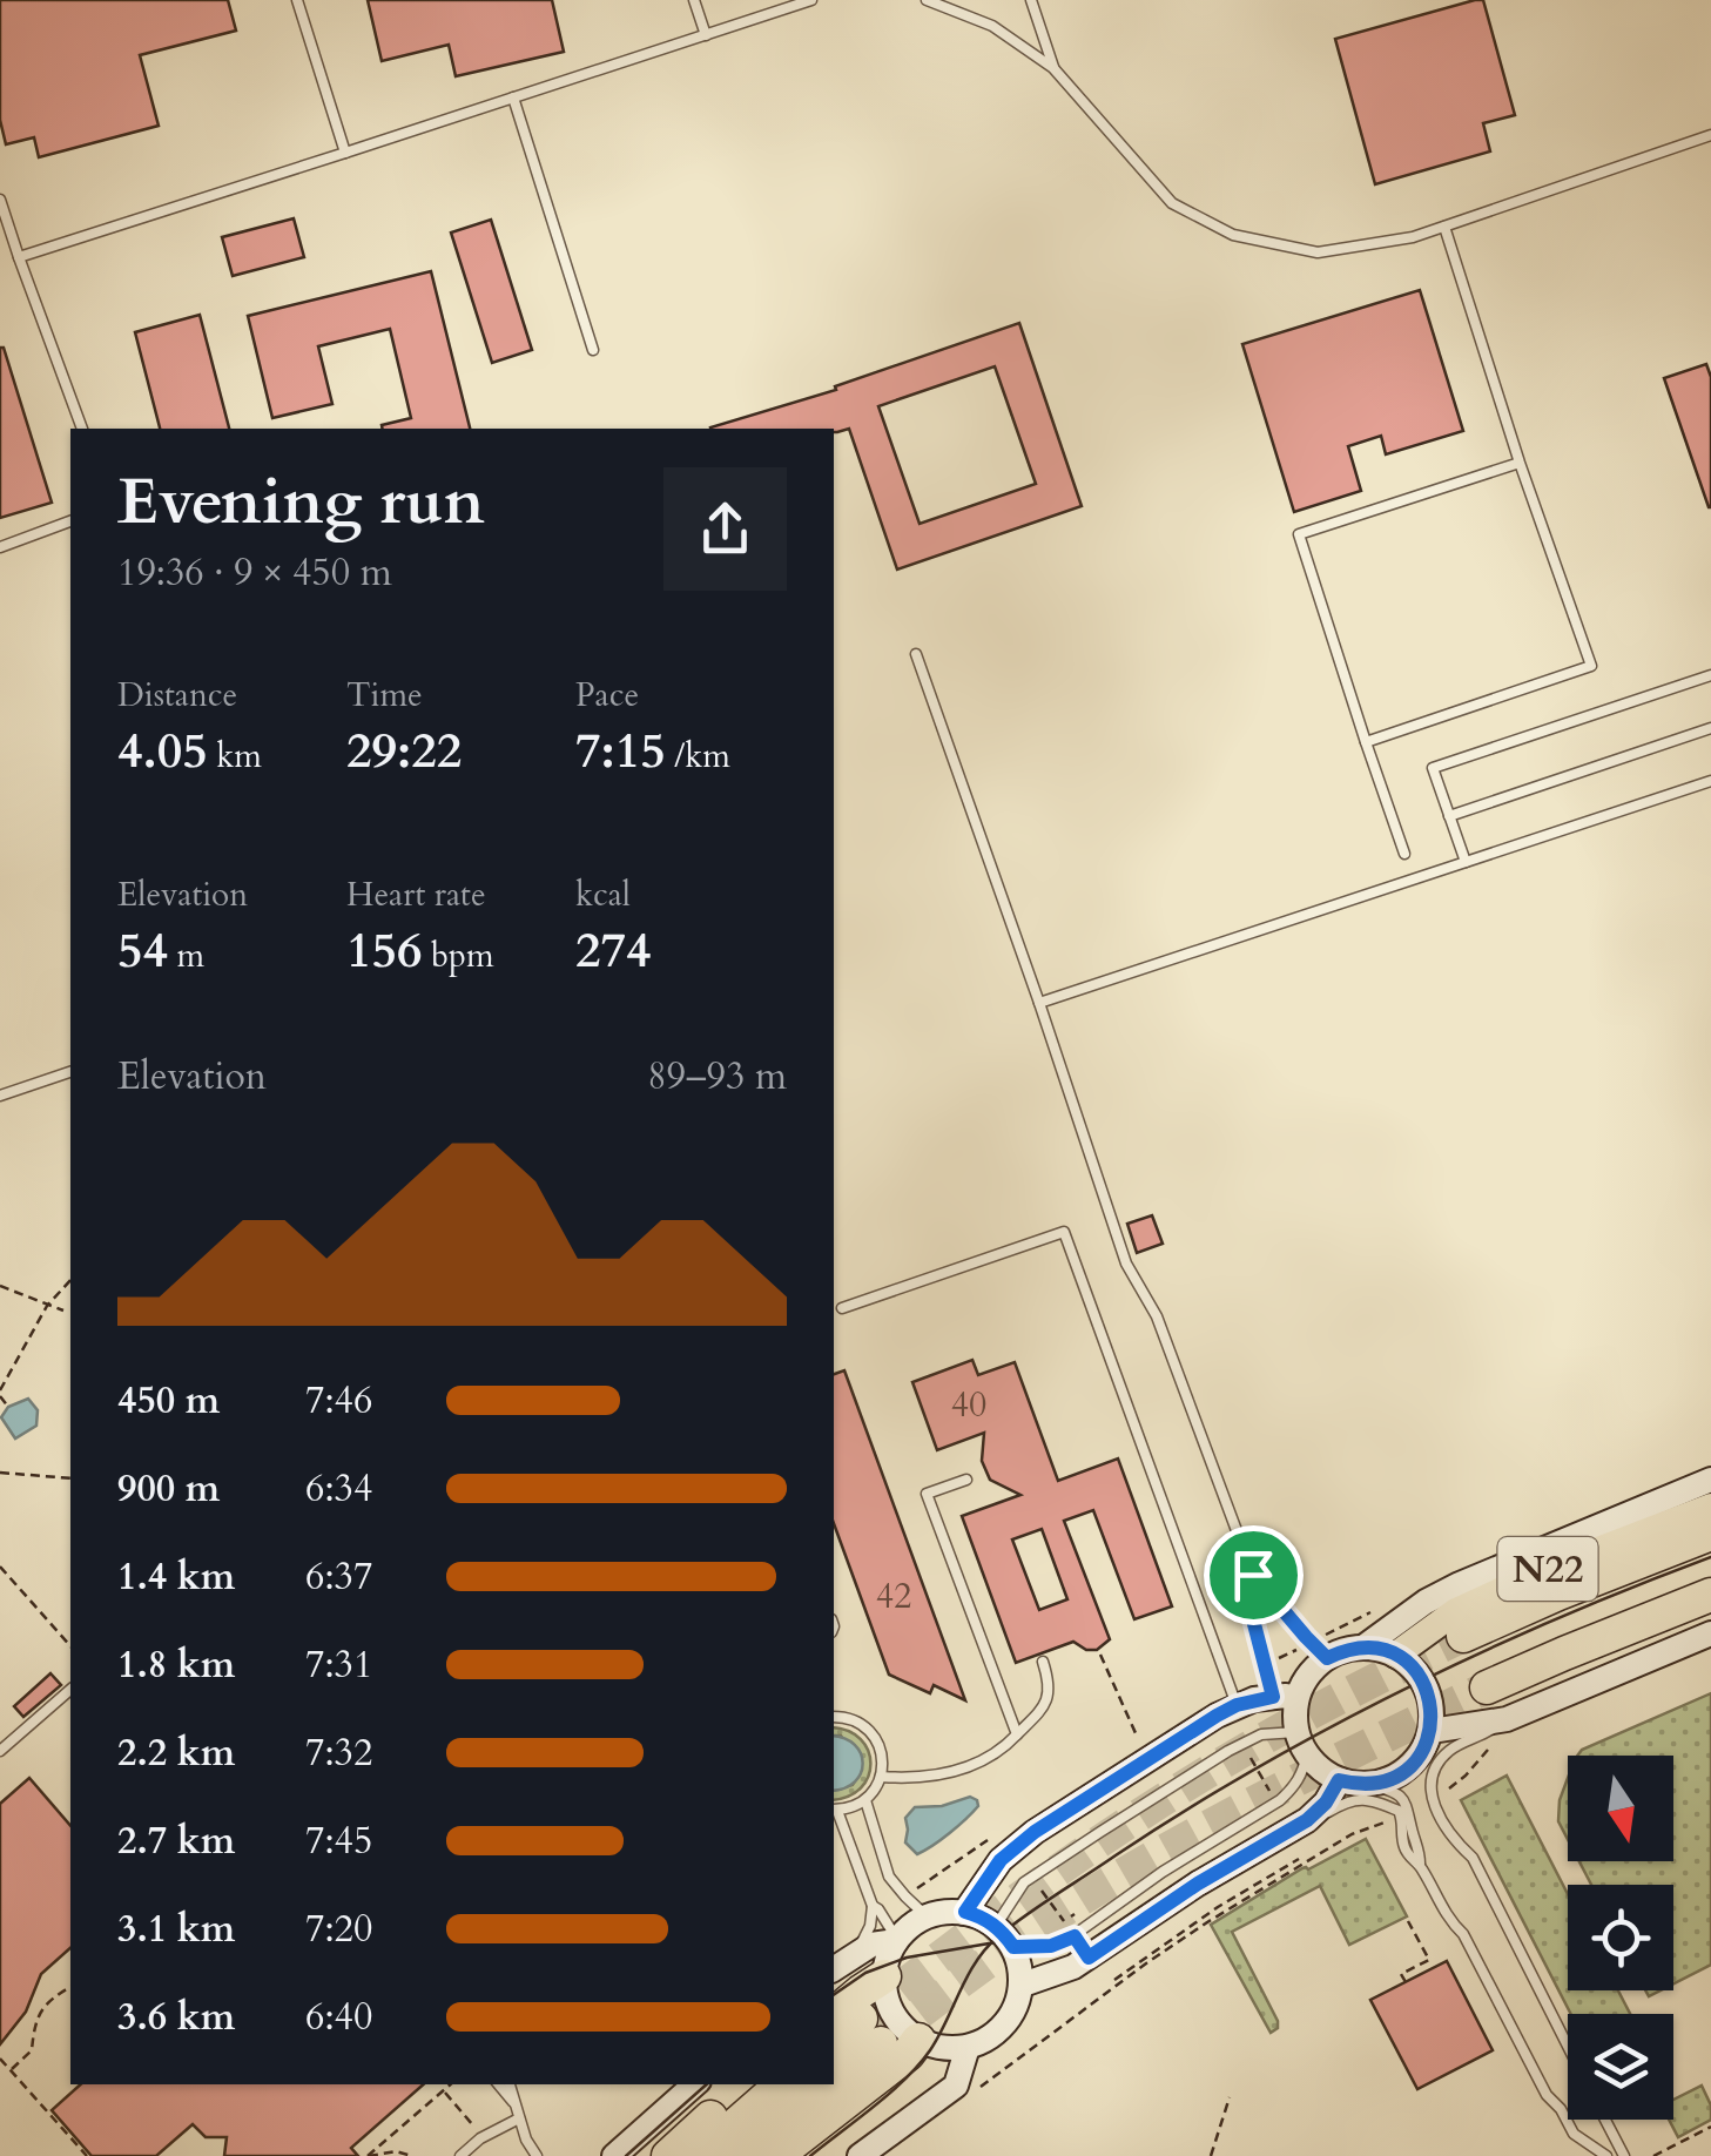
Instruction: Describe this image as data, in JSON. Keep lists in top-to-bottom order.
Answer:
{
  "streets": {
    "main road": ["N22"]
  },
  "house_numbers": ["40", "42"],
  "north": "bottom",
  "page": {
    "heading": ["Evening run", "19:36 · 9 × 450 m"],
    "stats": [
      ["Distance", "4.05 km"],
      ["Time", "29:22"],
      ["Pace", "7:15 /km"],
      ["Elevation", "54 m"],
      ["Heart rate", "156 bpm"],
      ["kcal", "274"]
    ],
    "chart": ["Elevation", "89–93 m"],
    "list": [
      {
        "name": "450 m",
        "note": "7:46"
      },
      {
        "name": "900 m",
        "note": "6:34"
      },
      {
        "name": "1.4 km",
        "note": "6:37"
      },
      {
        "name": "1.8 km",
        "note": "7:31"
      },
      {
        "name": "2.2 km",
        "note": "7:32"
      },
      {
        "name": "2.7 km",
        "note": "7:45"
      },
      {
        "name": "3.1 km",
        "note": "7:20"
      },
      {
        "name": "3.6 km",
        "note": "6:40"
      }
    ]
  }
}
